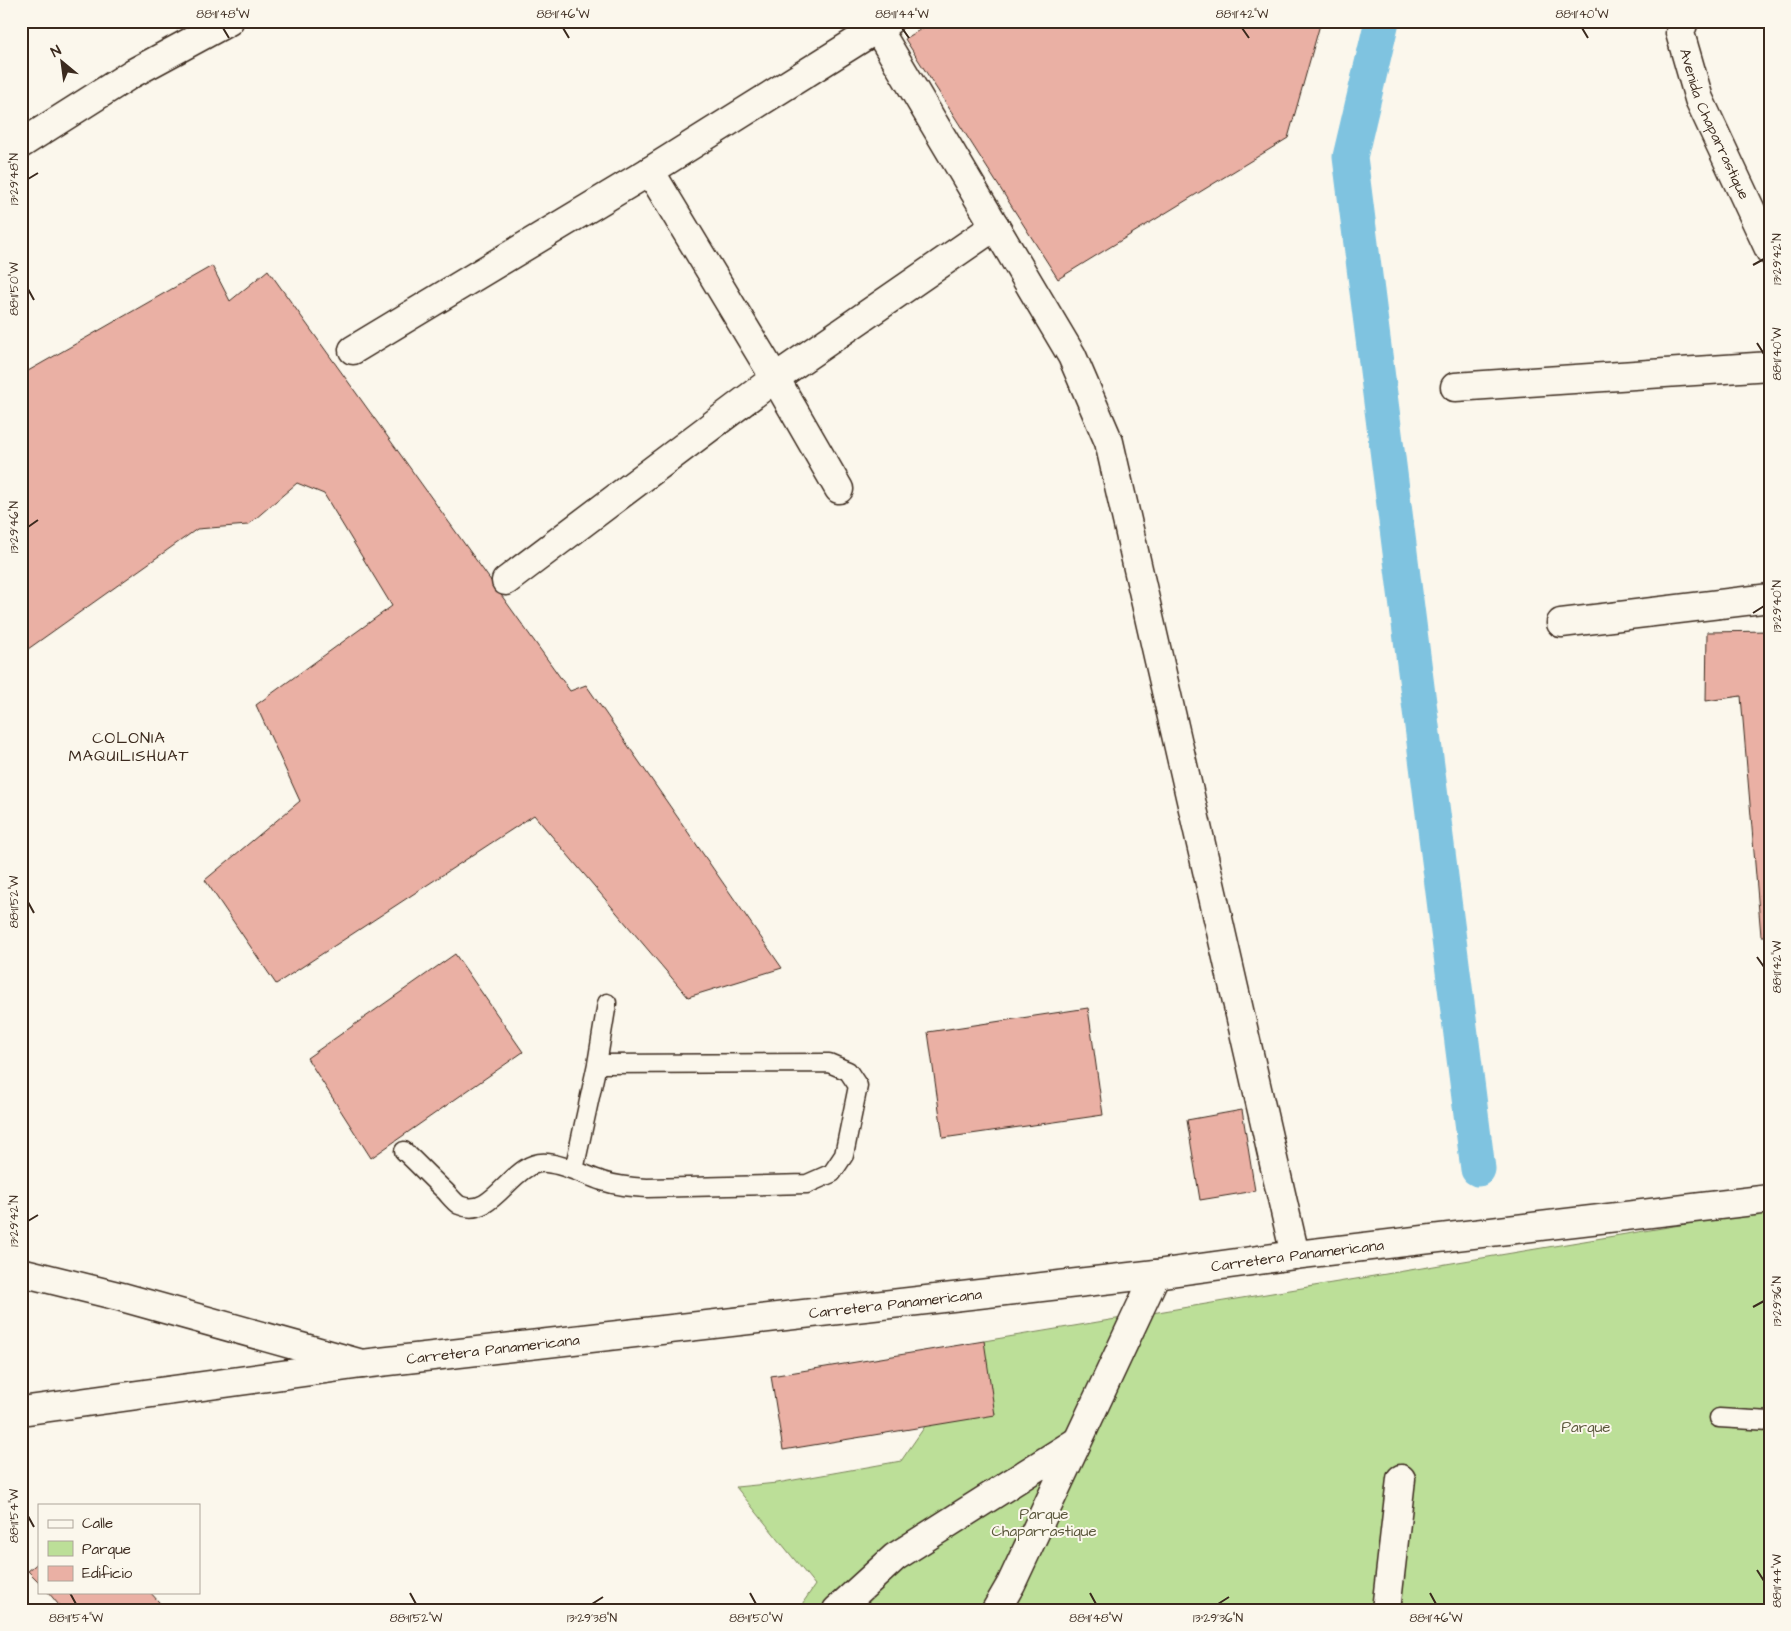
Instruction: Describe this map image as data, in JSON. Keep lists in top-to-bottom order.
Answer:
{
  "streets": {
    "main road": ["Avenida Chaparrastique", "Carretera Panamericana"]
  },
  "districts": ["COLONIA MAQUILISHUAT"],
  "parks": ["Parque", "Parque Chaparrastique"],
  "legend": ["Calle", "Parque", "Edificio"],
  "north": "top left",
  "coordinates": [
    "88°11'48\"W",
    "88°11'46\"W",
    "88°11'44\"W",
    "88°11'42\"W",
    "88°11'40\"W",
    "13°29'48\"N",
    "13°29'42\"N",
    "88°11'50\"W",
    "13°29'46\"N",
    "13°29'40\"N",
    "88°11'52\"W",
    "13°29'36\"N",
    "88°11'54\"W",
    "13°29'38\"N"
  ]
}
